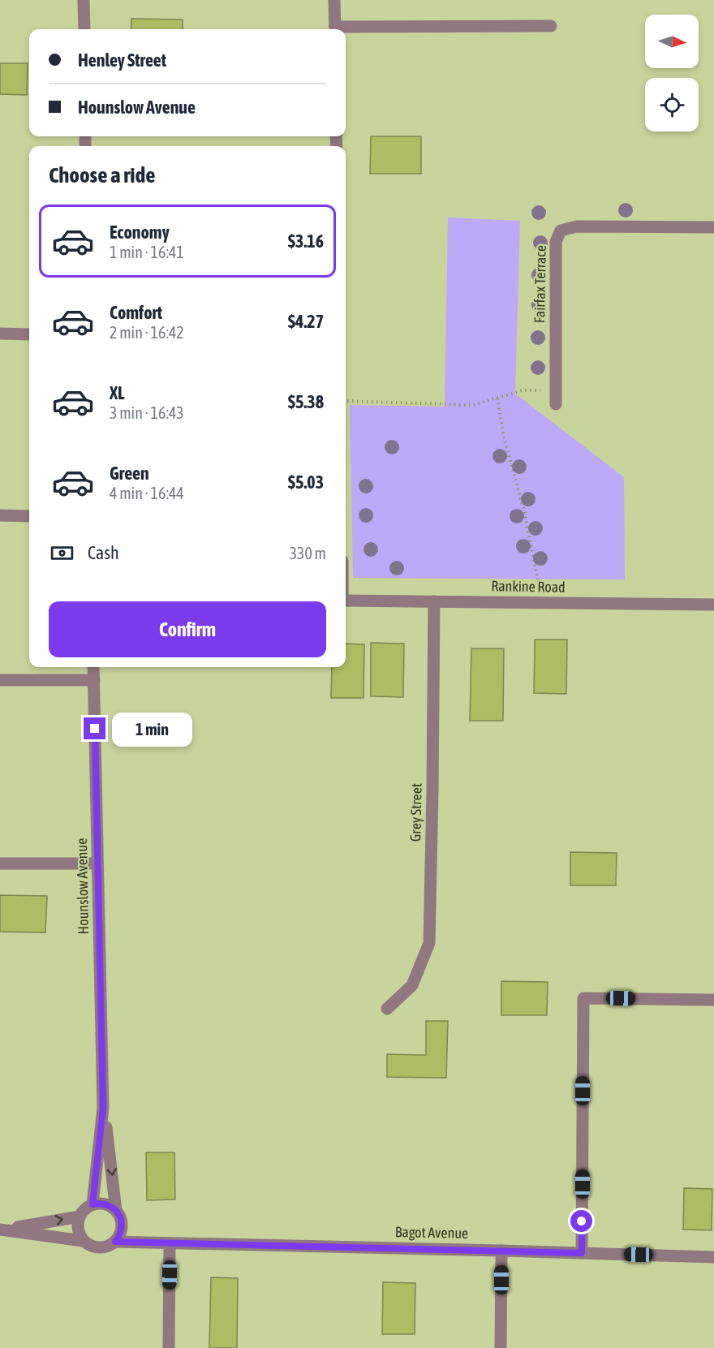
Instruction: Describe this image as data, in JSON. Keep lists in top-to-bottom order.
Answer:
{
  "streets": {
    "street": [
      "Fairfax Terrace",
      "Rankine Road",
      "Grey Street",
      "Hounslow Avenue",
      "Bagot Avenue"
    ]
  },
  "crossings": [
    ["Rankine Road", "Grey Street"],
    ["Hounslow Avenue", "Bagot Avenue"]
  ],
  "north": "right",
  "page": {
    "banner": ["Henley Street", "Hounslow Avenue"],
    "heading": "Choose a ride",
    "list": [
      {
        "name": "Economy",
        "note": "1 min · 16:41",
        "value": "$3.16"
      },
      {
        "name": "Comfort",
        "note": "2 min · 16:42",
        "value": "$4.27"
      },
      {
        "name": "XL",
        "note": "3 min · 16:43",
        "value": "$5.38"
      },
      {
        "name": "Green",
        "note": "4 min · 16:44",
        "value": "$5.03"
      }
    ],
    "pay": ["Cash", "330 m"],
    "buttons": "Confirm",
    "bubble": "1 min"
  }
}
